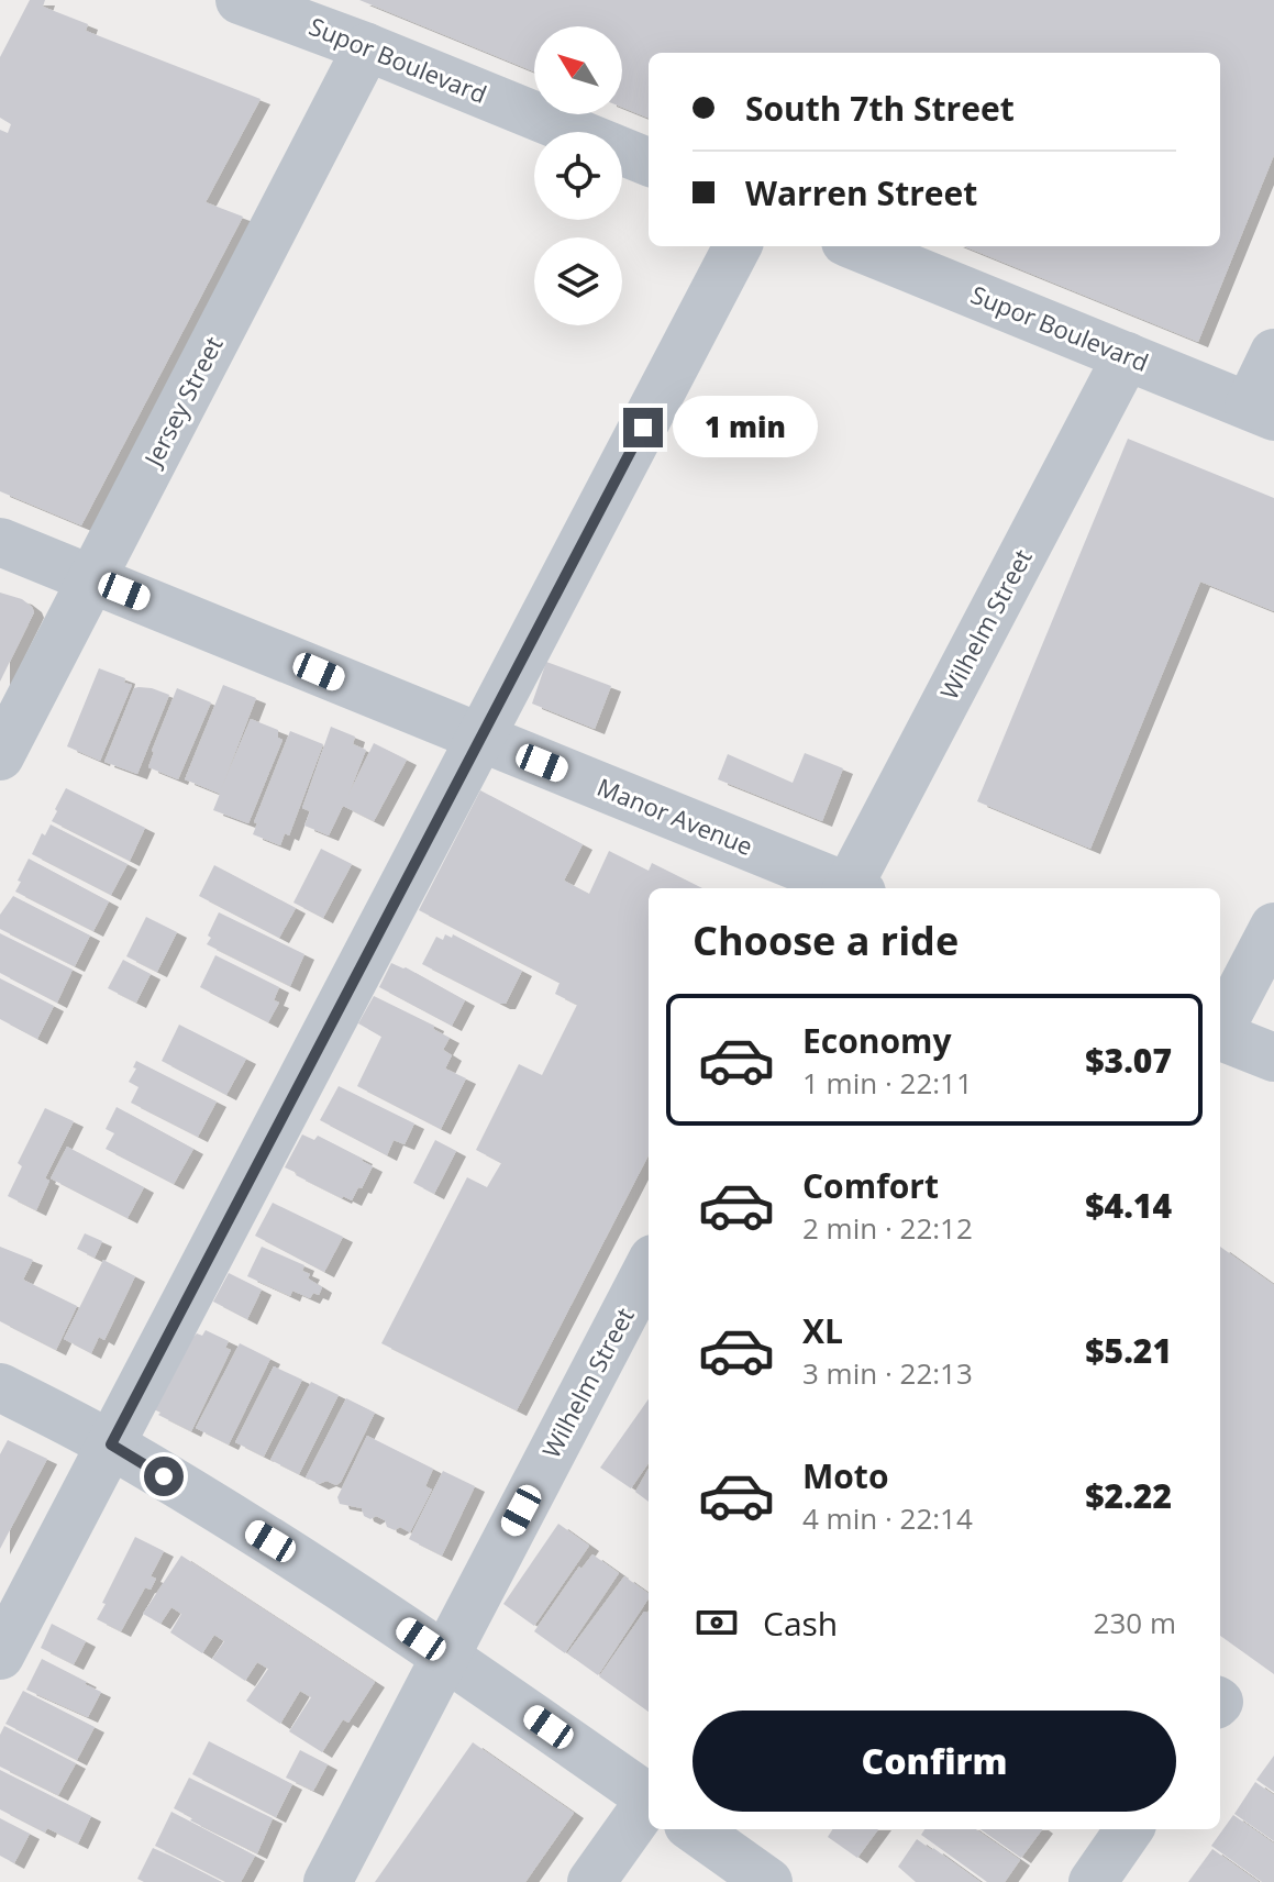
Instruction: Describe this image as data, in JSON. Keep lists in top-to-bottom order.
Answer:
{
  "streets": {
    "street": [
      "Supor Boulevard",
      "Jersey Street",
      "Wilhelm Street",
      "Manor Avenue"
    ]
  },
  "crossings": [
    ["Supor Boulevard", "Jersey Street"],
    ["Supor Boulevard", "Wilhelm Street"],
    ["Jersey Street", "Manor Avenue"]
  ],
  "north": "top left",
  "page": {
    "banner": ["South 7th Street", "Warren Street"],
    "bubble": "1 min",
    "heading": "Choose a ride",
    "list": [
      {
        "name": "Economy",
        "note": "1 min · 22:11",
        "value": "$3.07"
      },
      {
        "name": "Comfort",
        "note": "2 min · 22:12",
        "value": "$4.14"
      },
      {
        "name": "XL",
        "note": "3 min · 22:13",
        "value": "$5.21"
      },
      {
        "name": "Moto",
        "note": "4 min · 22:14",
        "value": "$2.22"
      }
    ],
    "pay": ["Cash", "230 m"],
    "buttons": "Confirm"
  }
}
